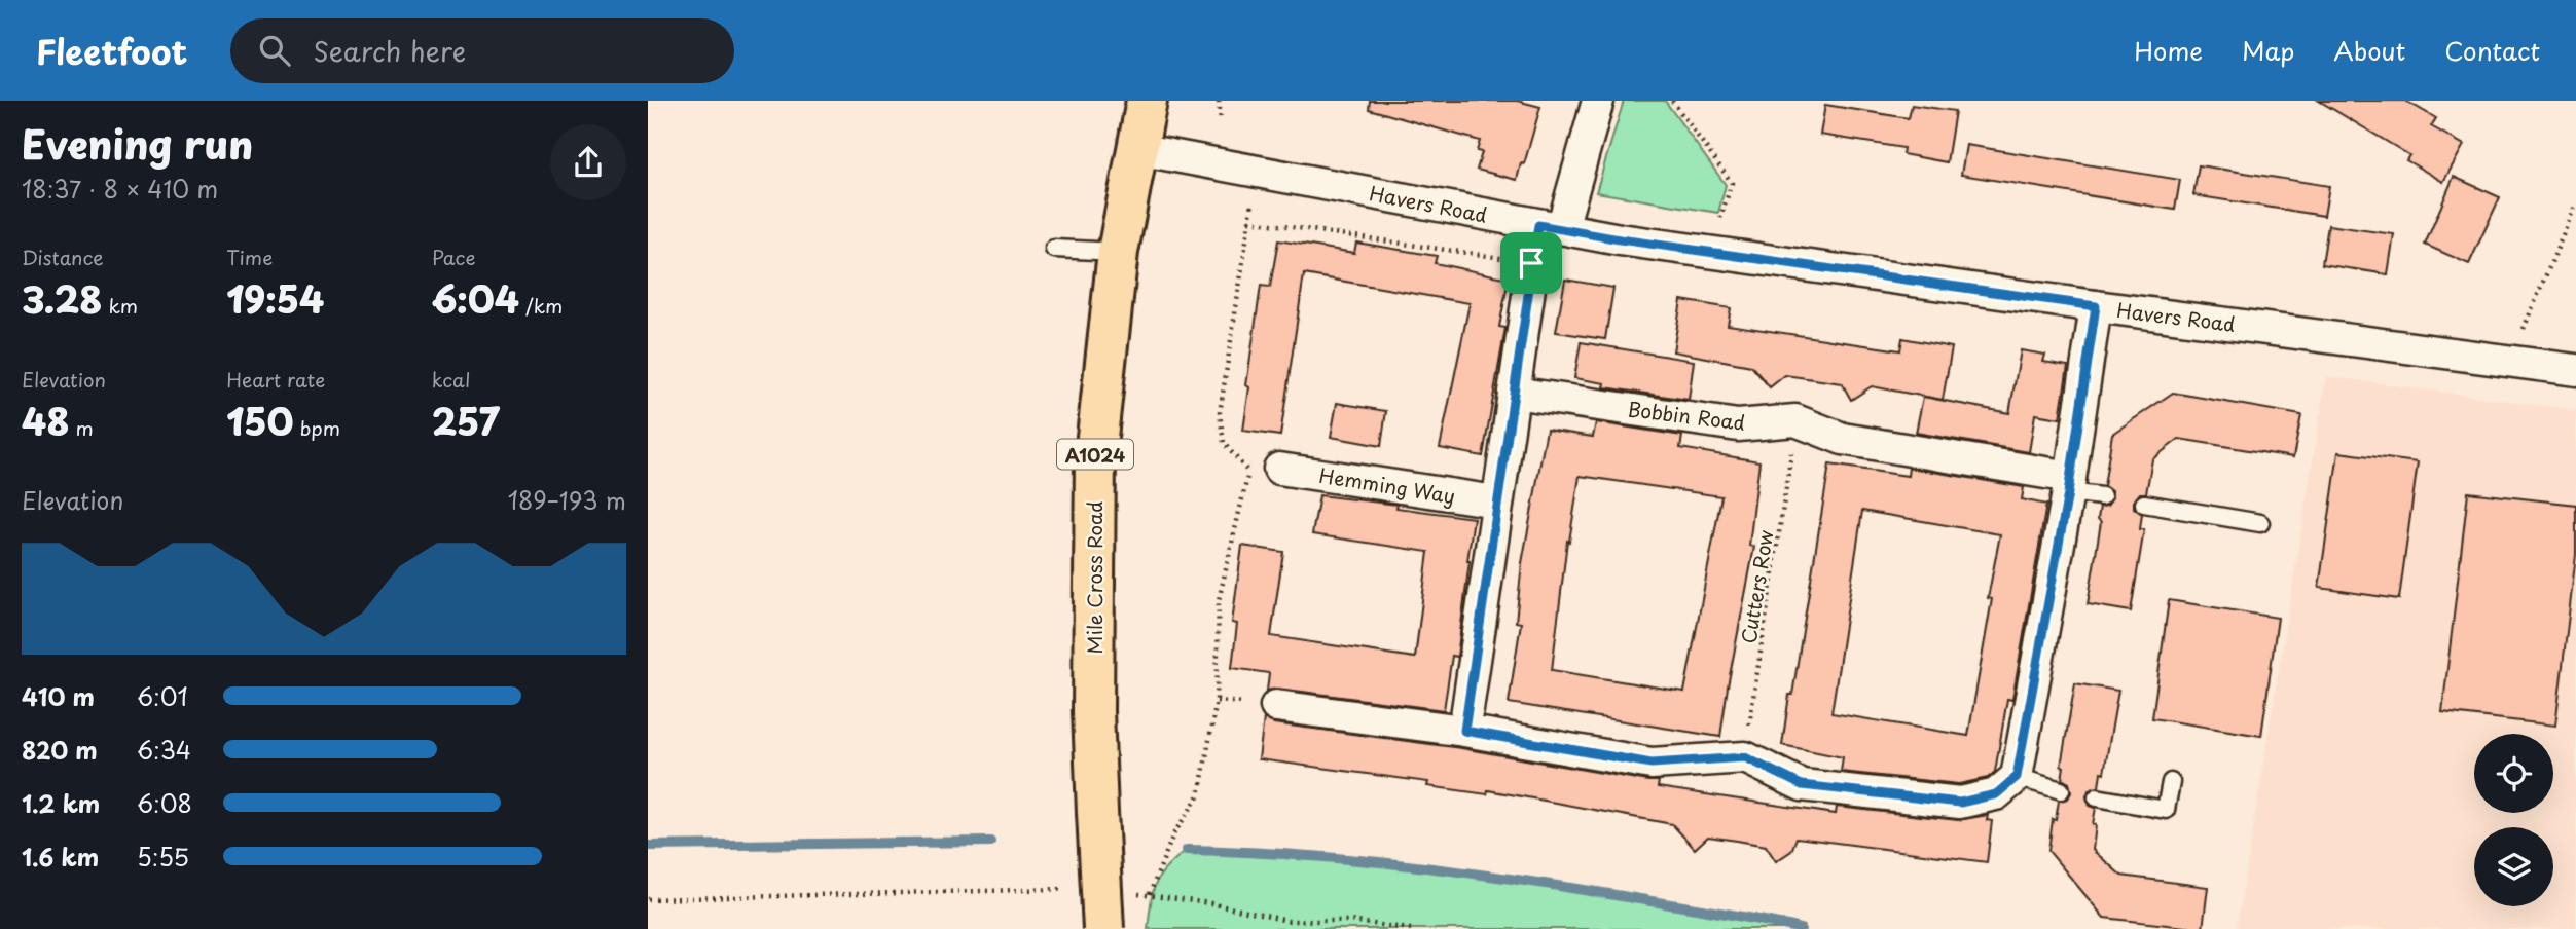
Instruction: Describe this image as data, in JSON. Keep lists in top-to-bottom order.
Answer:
{
  "streets": {
    "main road": ["A1024", "Mile Cross Road"],
    "street": ["Havers Road", "Bobbin Road", "Hemming Way"],
    "path": ["Cutters Row"]
  },
  "crossings": [
    ["Havers Road", "Mile Cross Road"],
    ["Bobbin Road", "Cutters Row"]
  ],
  "page": {
    "header": "Fleetfoot",
    "search": "Search here",
    "nav": [
      "Home",
      "Map",
      "About",
      "Contact"
    ],
    "heading": ["Evening run", "18:37 · 8 × 410 m"],
    "stats": [
      ["Distance", "3.28 km"],
      ["Time", "19:54"],
      ["Pace", "6:04 /km"],
      ["Elevation", "48 m"],
      ["Heart rate", "150 bpm"],
      ["kcal", "257"]
    ],
    "chart": ["Elevation", "189–193 m"],
    "list": [
      {
        "name": "410 m",
        "note": "6:01"
      },
      {
        "name": "820 m",
        "note": "6:34"
      },
      {
        "name": "1.2 km",
        "note": "6:08"
      },
      {
        "name": "1.6 km",
        "note": "5:55"
      }
    ]
  }
}
